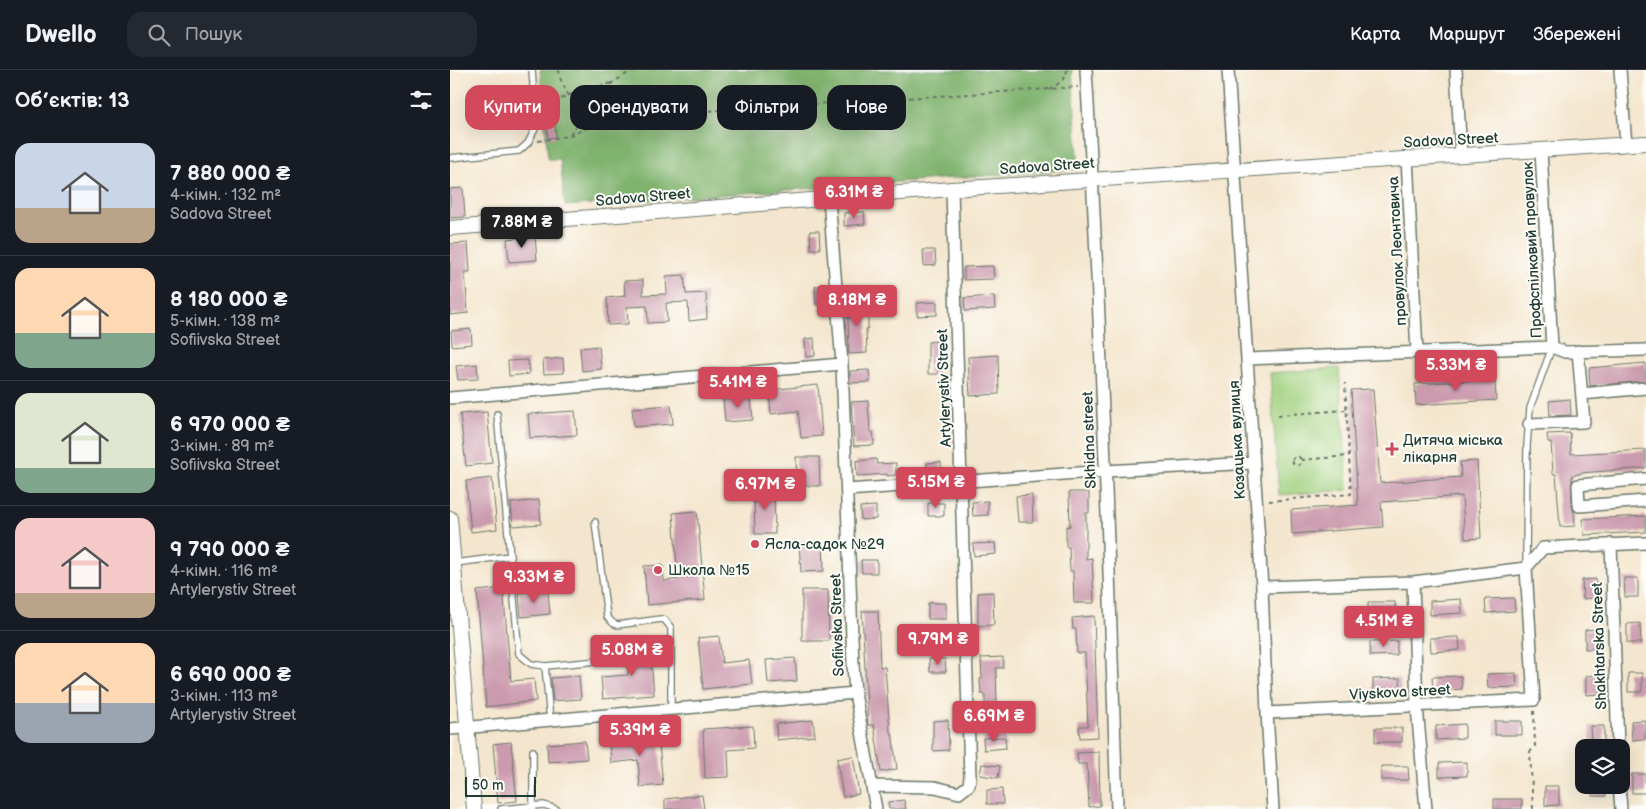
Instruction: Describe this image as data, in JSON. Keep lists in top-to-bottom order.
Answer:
{
  "streets": {
    "street": [
      "Sadova Street",
      "Профспілковий провулок",
      "провулок Леонтовича",
      "Artylerystiv Street",
      "Skhidna street",
      "Козацька вулиця",
      "Sofiivska Street",
      "Shakhtarska Street",
      "Viyskova street"
    ]
  },
  "crossings": [
    ["Sadova Street", "Профспілковий провулок"],
    ["Sadova Street", "провулок Леонтовича"],
    ["Sadova Street", "Artylerystiv Street"],
    ["Sadova Street", "Skhidna street"],
    ["Sadova Street", "Козацька вулиця"],
    ["Sadova Street", "Sofiivska Street"],
    ["Artylerystiv Street", "Sofiivska Street"],
    ["Козацька вулиця", "Viyskova street"]
  ],
  "places": {
    "health": ["Дитяча міська лікарня"],
    "other": ["Ясла-садок №29", "Школа №15"]
  },
  "scale_bar": "50 m",
  "page": {
    "header": "Dwello",
    "search": "Пошук",
    "nav": ["Карта", "Маршрут", "Збережені"],
    "heading": "Об’єктів: 13",
    "chip": [
      "Купити",
      "Орендувати",
      "Фільтри",
      "Нове"
    ],
    "list": [
      {
        "name": "7 880 000 ₴",
        "note": "4-кімн. · 132 m² · Sadova Street"
      },
      {
        "name": "8 180 000 ₴",
        "note": "5-кімн. · 138 m² · Sofiivska Street"
      },
      {
        "name": "6 970 000 ₴",
        "note": "3-кімн. · 89 m² · Sofiivska Street"
      },
      {
        "name": "9 790 000 ₴",
        "note": "4-кімн. · 116 m² · Artylerystiv Street"
      },
      {
        "name": "6 690 000 ₴",
        "note": "3-кімн. · 113 m² · Artylerystiv Street"
      }
    ],
    "price": [
      "6.31M ₴",
      "7.88M ₴",
      "8.18M ₴",
      "5.33M ₴",
      "5.41M ₴",
      "5.15M ₴",
      "6.97M ₴",
      "9.33M ₴",
      "4.51M ₴",
      "9.79M ₴",
      "5.08M ₴",
      "6.69M ₴",
      "5.39M ₴"
    ],
    "scale": "50 m"
  }
}
